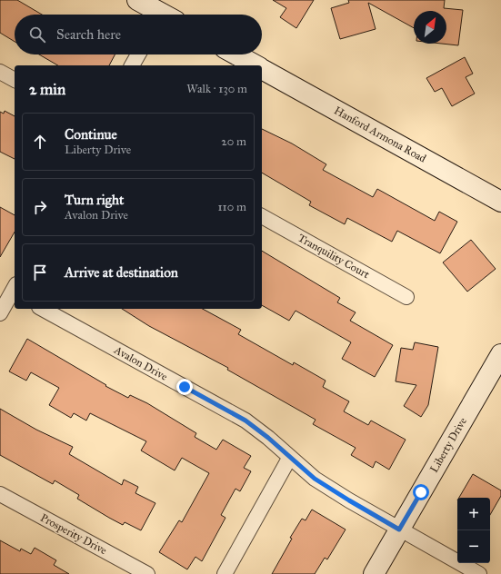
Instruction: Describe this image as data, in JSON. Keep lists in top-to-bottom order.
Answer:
{
  "streets": {
    "main road": ["Hanford Armona Road", "Liberty Drive"],
    "street": ["Tranquility Court", "Avalon Drive", "Prosperity Drive"]
  },
  "crossings": [
    ["Avalon Drive", "Liberty Drive"]
  ],
  "north": "top right",
  "page": {
    "search": "Search here",
    "heading": ["2 min", "Walk · 130 m"],
    "list": [
      ["Continue", "Liberty Drive", "20 m"],
      ["Turn right", "Avalon Drive", "110 m"],
      "Arrive at destination"
    ],
    "map_buttons": ["+", "−"]
  }
}
